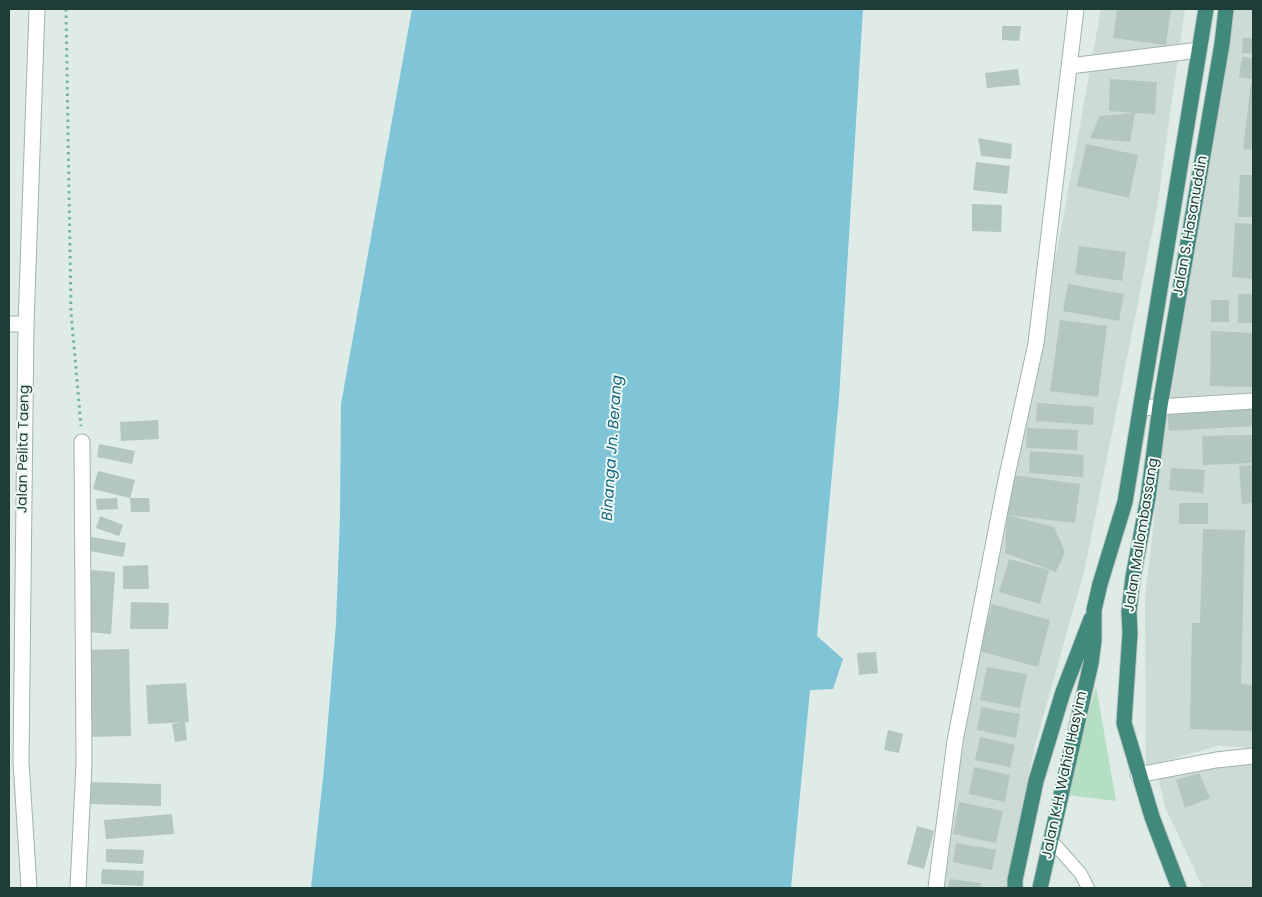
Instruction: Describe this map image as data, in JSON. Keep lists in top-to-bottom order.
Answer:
{
  "streets": {
    "highway": ["Jalan S. Hasanuddin", "Jalan Mallombassang", "Jalan K.H. Wahid Hasyim"],
    "street": ["Jalan Pelita Taeng"]
  },
  "crossings": [
    ["Jalan S. Hasanuddin", "Jalan Mallombassang"],
    ["Jalan Mallombassang", "Jalan K.H. Wahid Hasyim"]
  ],
  "water": ["Binanga Jn. Berang"]
}
